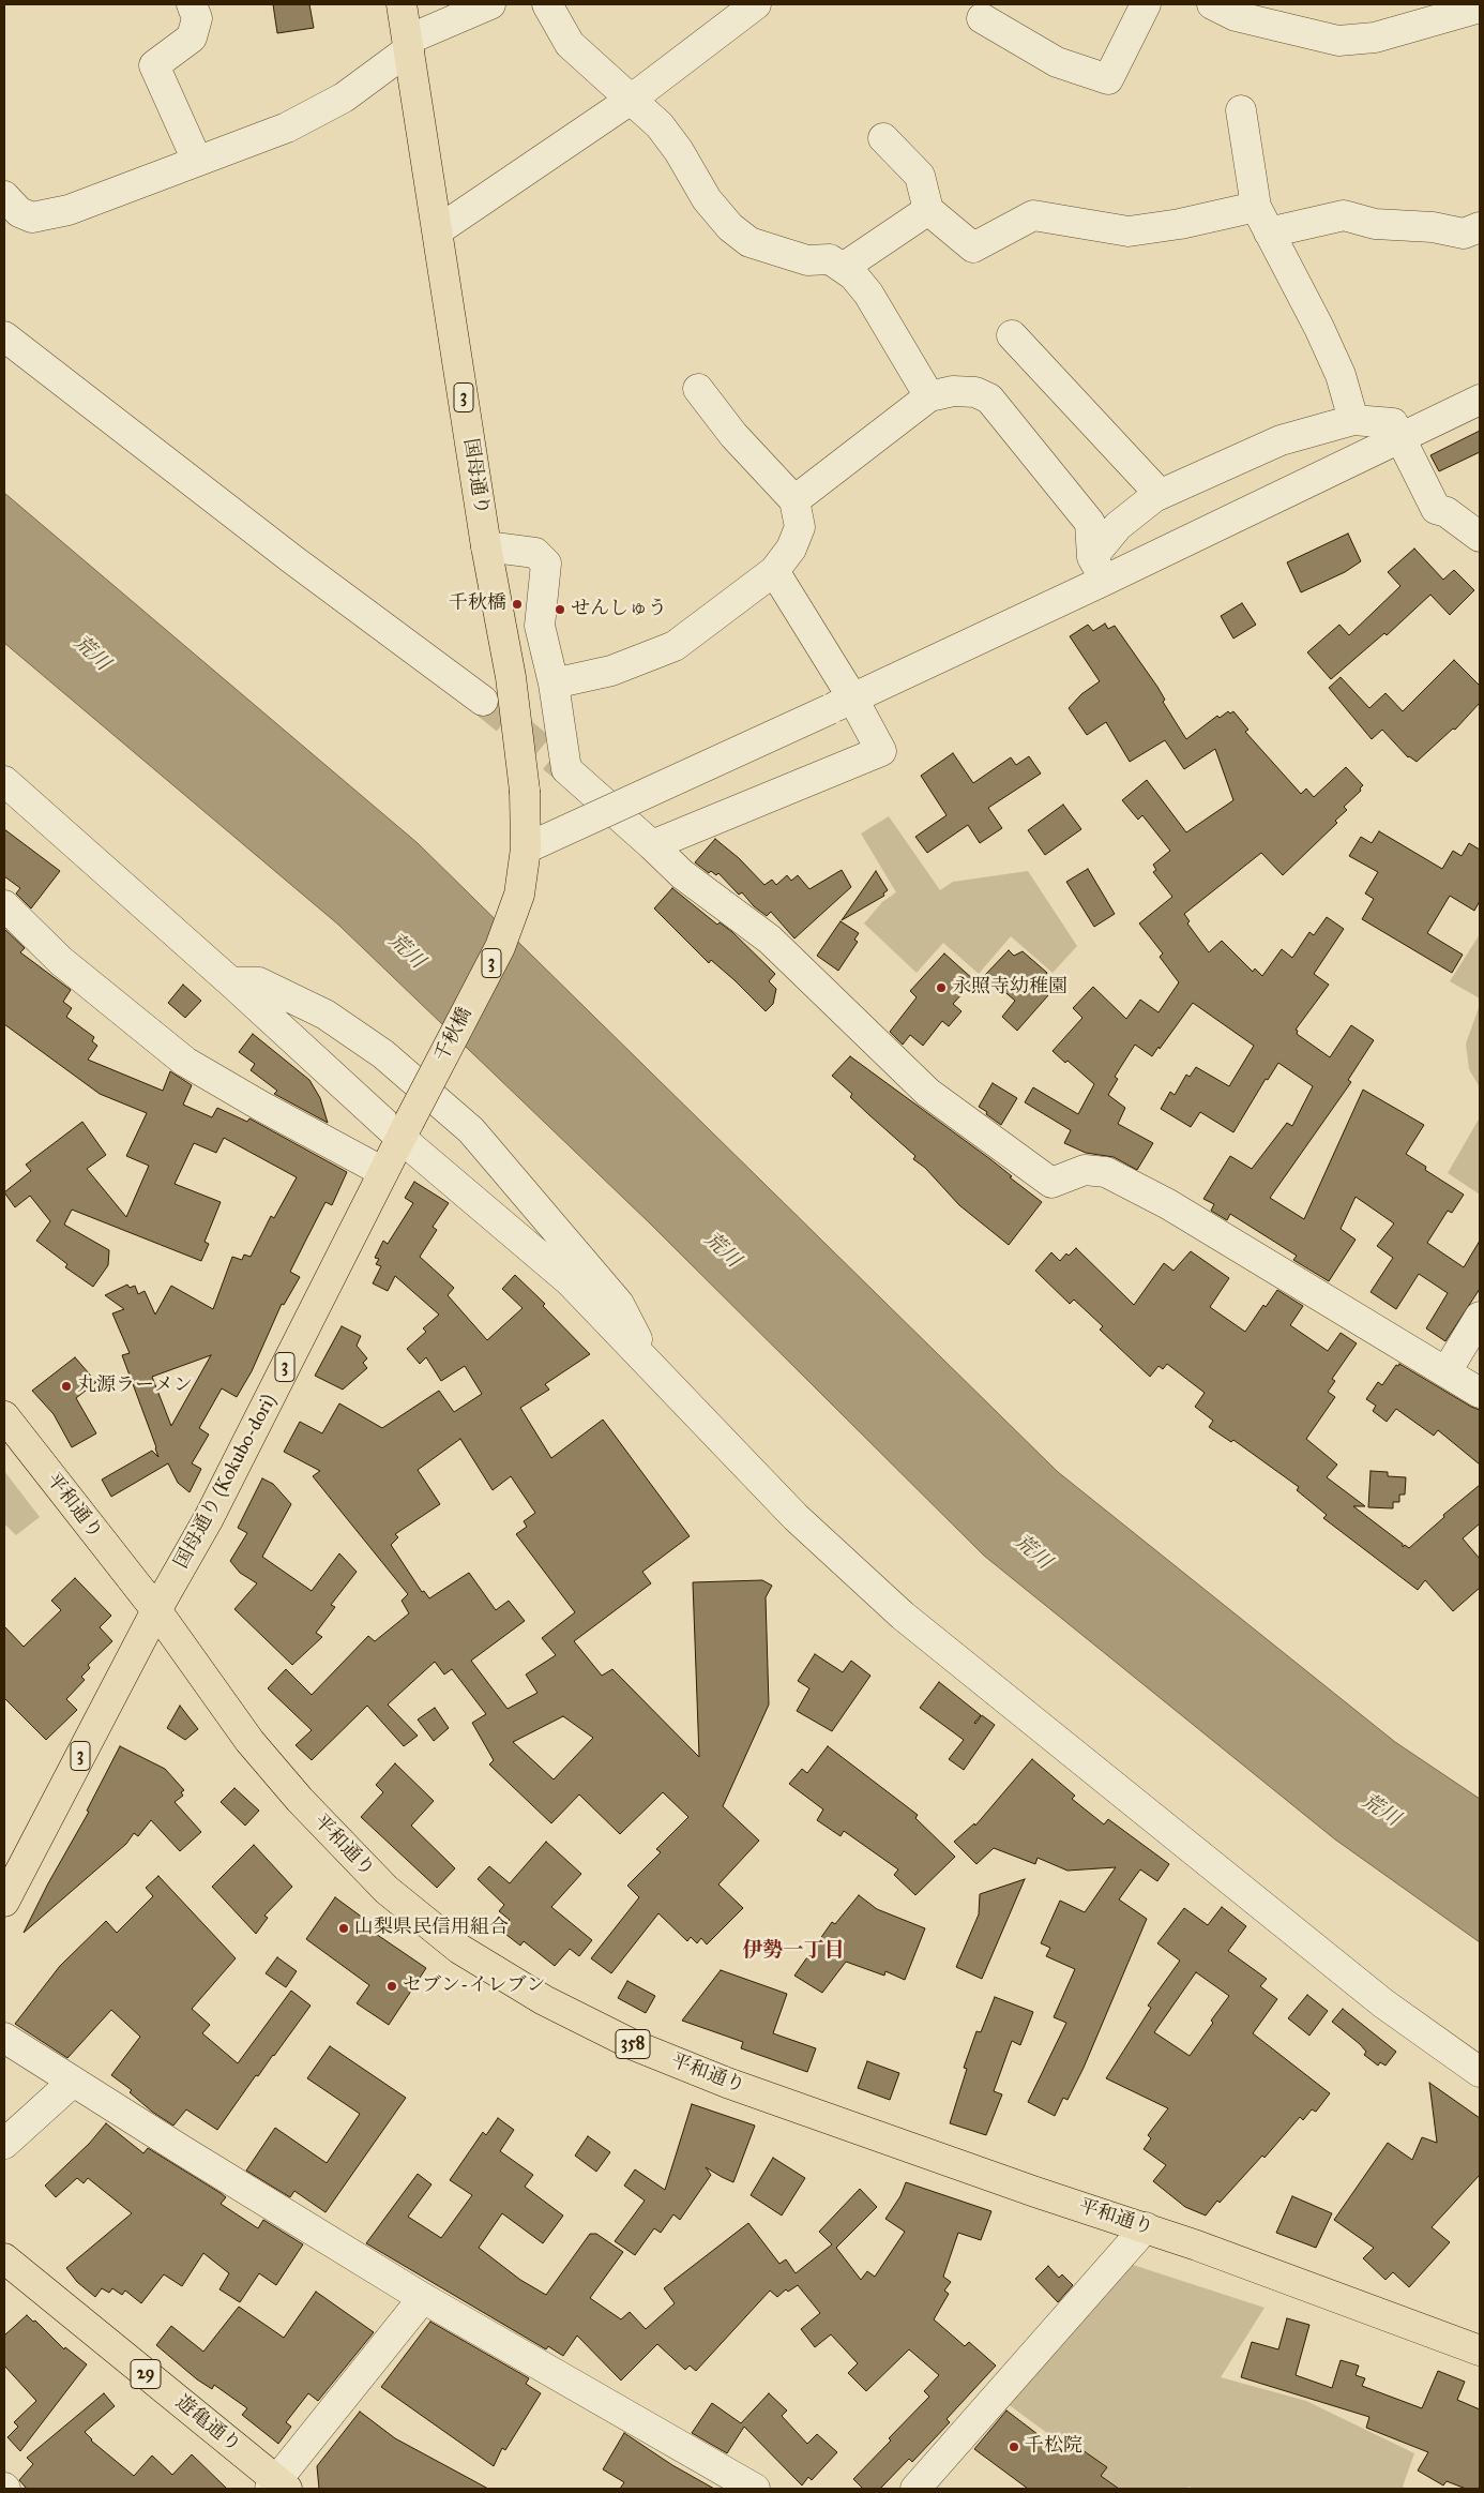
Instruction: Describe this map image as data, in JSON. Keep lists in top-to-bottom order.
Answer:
{
  "streets": {
    "main road": [
      "3",
      "国母通り",
      "千秋橋",
      "国母通り (Kokubo-dori)",
      "平和通り",
      "358",
      "29",
      "遊亀通り"
    ]
  },
  "crossings": [
    ["3", "国母通り (Kokubo-dori)"],
    ["3", "平和通り"],
    ["国母通り", "千秋橋"],
    ["千秋橋", "国母通り (Kokubo-dori)"],
    ["国母通り (Kokubo-dori)", "平和通り"]
  ],
  "districts": ["伊勢一丁目"],
  "water": ["荒川"],
  "places": [
    "千秋橋",
    "せんしゅう",
    "永照寺幼稚園",
    "丸源ラーメン",
    "山梨県民信用組合",
    "セブン-イレブン",
    "千松院"
  ]
}
